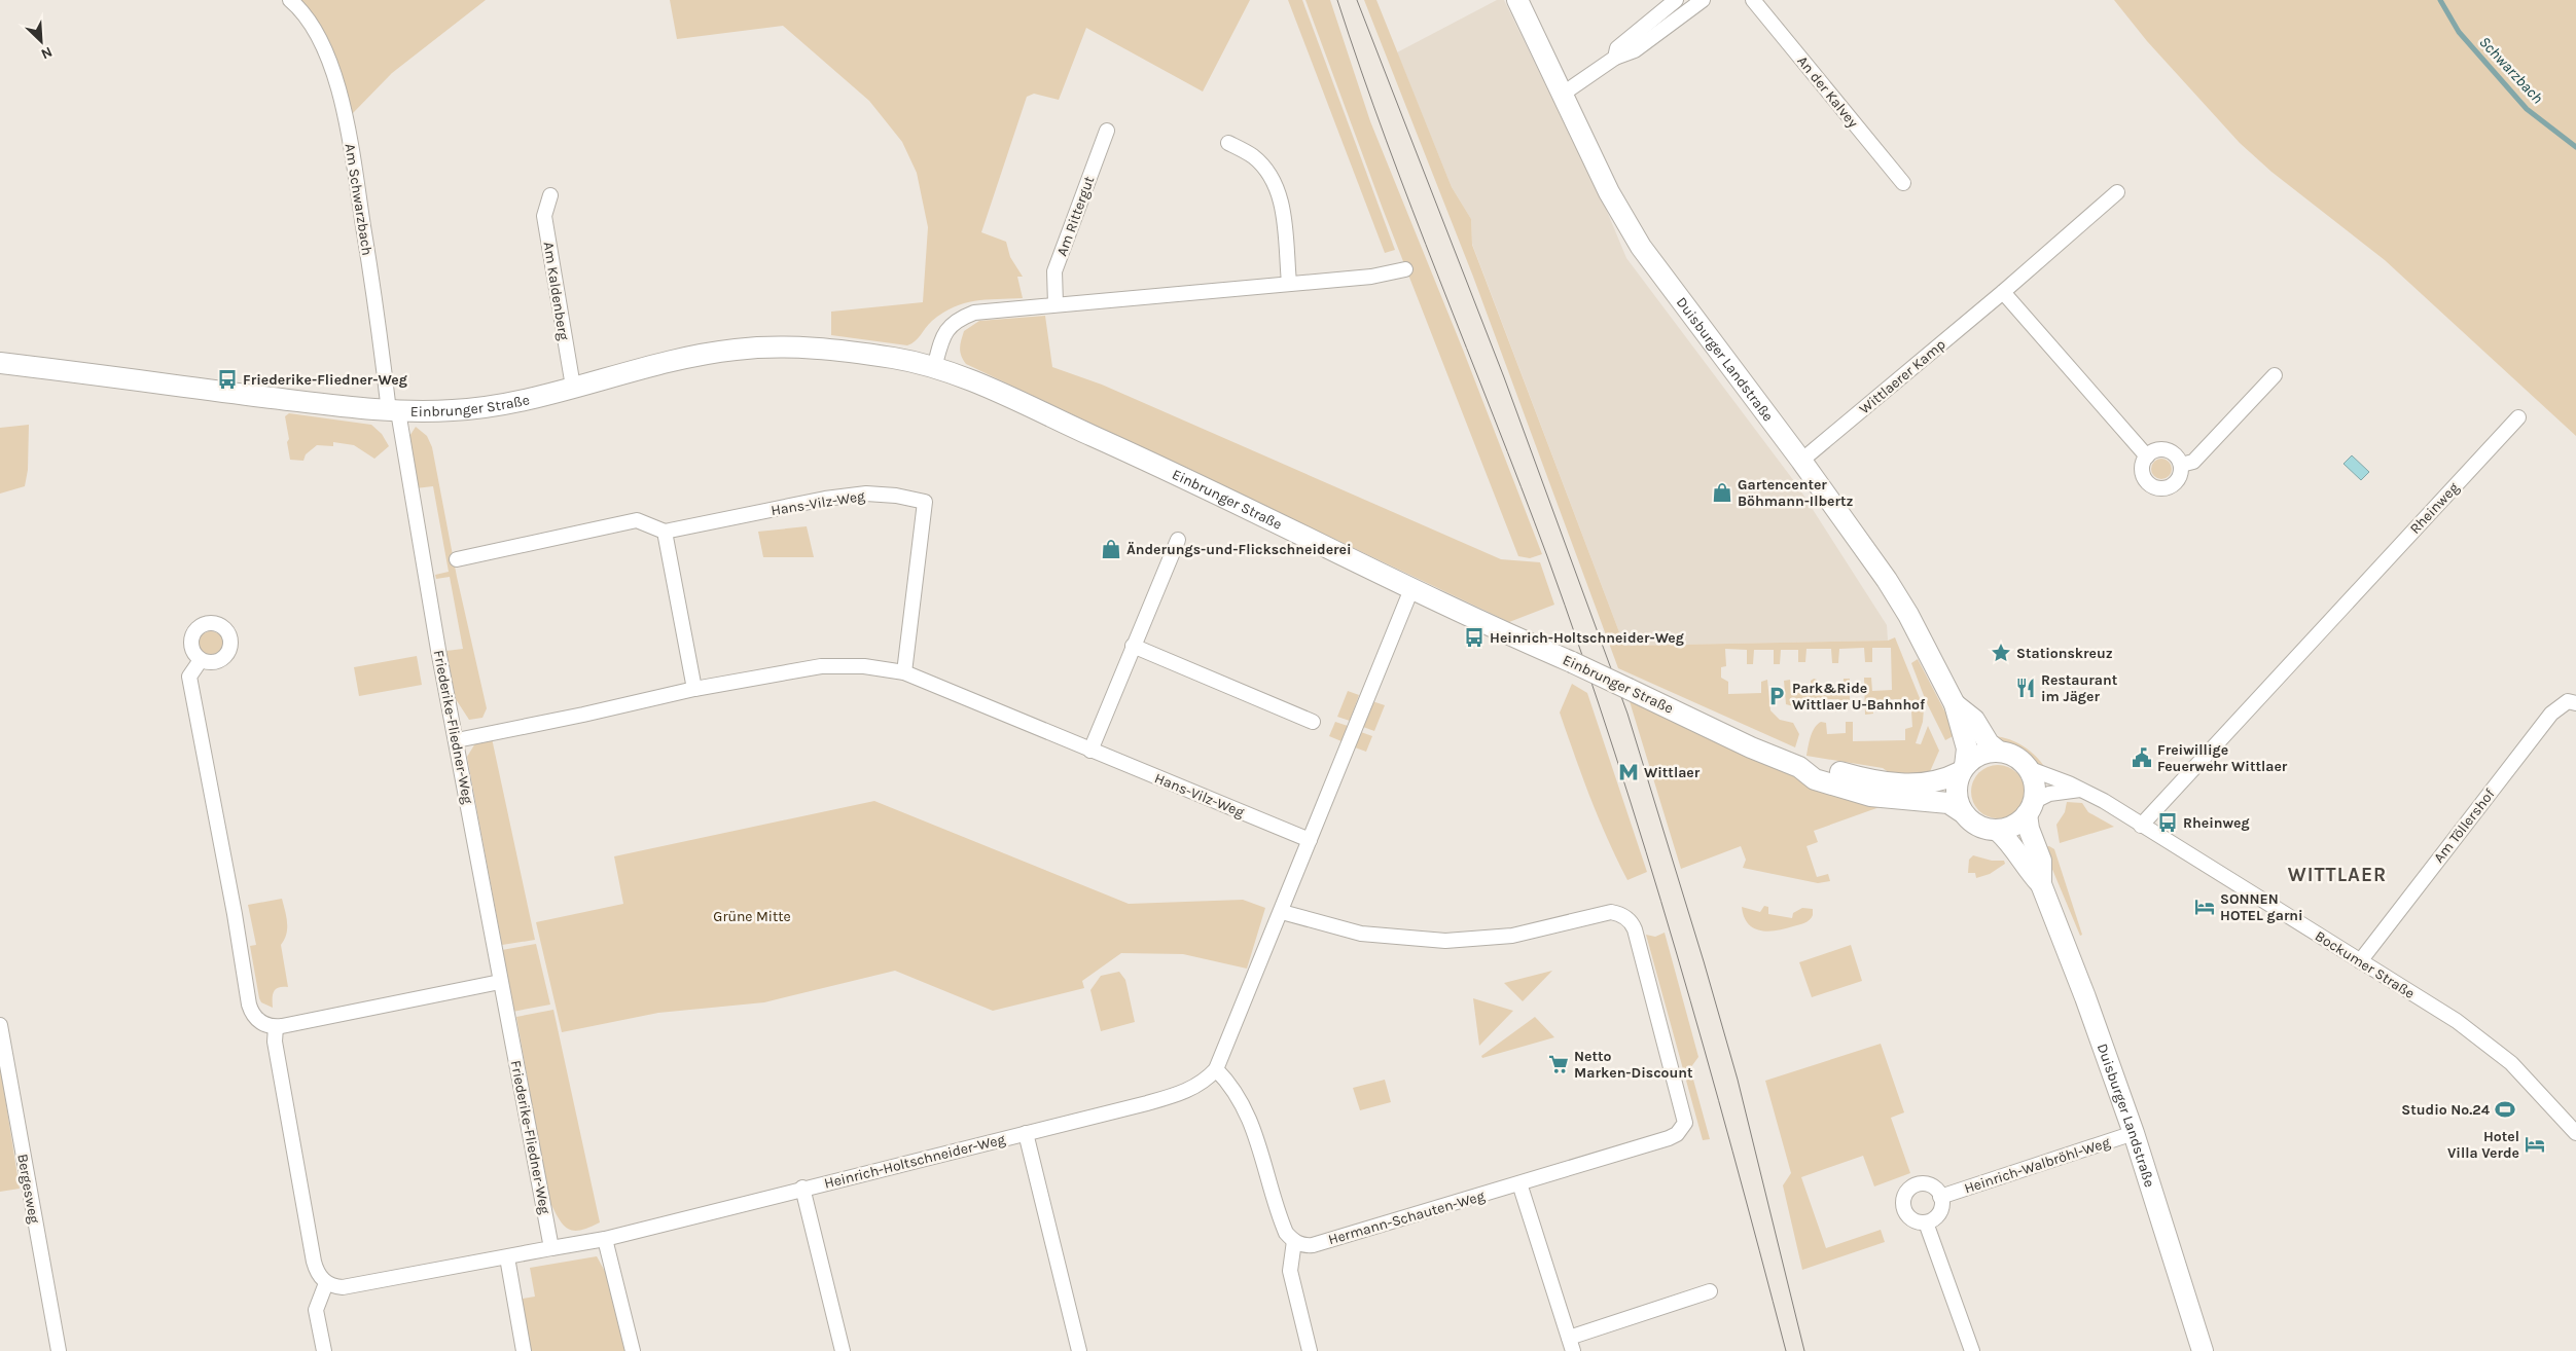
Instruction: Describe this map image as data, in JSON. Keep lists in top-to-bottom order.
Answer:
{
  "streets": {
    "street": [
      "An der Kalvey",
      "Am Schwarzbach",
      "Am Rittergut",
      "Am Kaldenberg",
      "Duisburger Landstraße",
      "Wittlaerer Kamp",
      "Einbrunger Straße",
      "Hans-Vilz-Weg",
      "Rheinweg",
      "Friederike-Fliedner-Weg",
      "Am Töllershof",
      "Bockumer Straße",
      "Heinrich-Holtschneider-Weg",
      "Heinrich-Walbröhl-Weg",
      "Bergesweg",
      "Hermann-Schauten-Weg"
    ]
  },
  "crossings": [
    ["Am Schwarzbach", "Einbrunger Straße"],
    ["Am Schwarzbach", "Friederike-Fliedner-Weg"],
    ["Am Kaldenberg", "Einbrunger Straße"],
    ["Duisburger Landstraße", "Wittlaerer Kamp"],
    ["Duisburger Landstraße", "Einbrunger Straße"],
    ["Duisburger Landstraße", "Bockumer Straße"],
    ["Duisburger Landstraße", "Heinrich-Walbröhl-Weg"],
    ["Einbrunger Straße", "Friederike-Fliedner-Weg"],
    ["Einbrunger Straße", "Bockumer Straße"],
    ["Einbrunger Straße", "Heinrich-Holtschneider-Weg"],
    ["Hans-Vilz-Weg", "Friederike-Fliedner-Weg"],
    ["Hans-Vilz-Weg", "Heinrich-Holtschneider-Weg"],
    ["Rheinweg", "Bockumer Straße"],
    ["Friederike-Fliedner-Weg", "Heinrich-Holtschneider-Weg"],
    ["Am Töllershof", "Bockumer Straße"],
    ["Heinrich-Holtschneider-Weg", "Hermann-Schauten-Weg"]
  ],
  "districts": ["WITTLAER"],
  "water": ["Schwarzbach"],
  "parks": ["Grüne Mitte"],
  "places": {
    "bus stop": ["Friederike-Fliedner-Weg", "Heinrich-Holtschneider-Weg", "Rheinweg"],
    "shop": ["Gartencenter Böhmann-Ilbertz", "Änderungs-und-Flickschneiderei"],
    "place": ["Stationskreuz"],
    "restaurant": ["Restaurant im Jäger"],
    "parking": ["Park&Ride Wittlaer U-Bahnhof"],
    "public building": ["Freiwillige Feuerwehr Wittlaer"],
    "metro station": ["Wittlaer"],
    "hotel": ["SONNEN HOTEL garni", "Hotel Villa Verde"],
    "supermarket": ["Netto Marken-Discount"],
    "sports": ["Studio No.24"]
  },
  "north": "bottom right"
}
